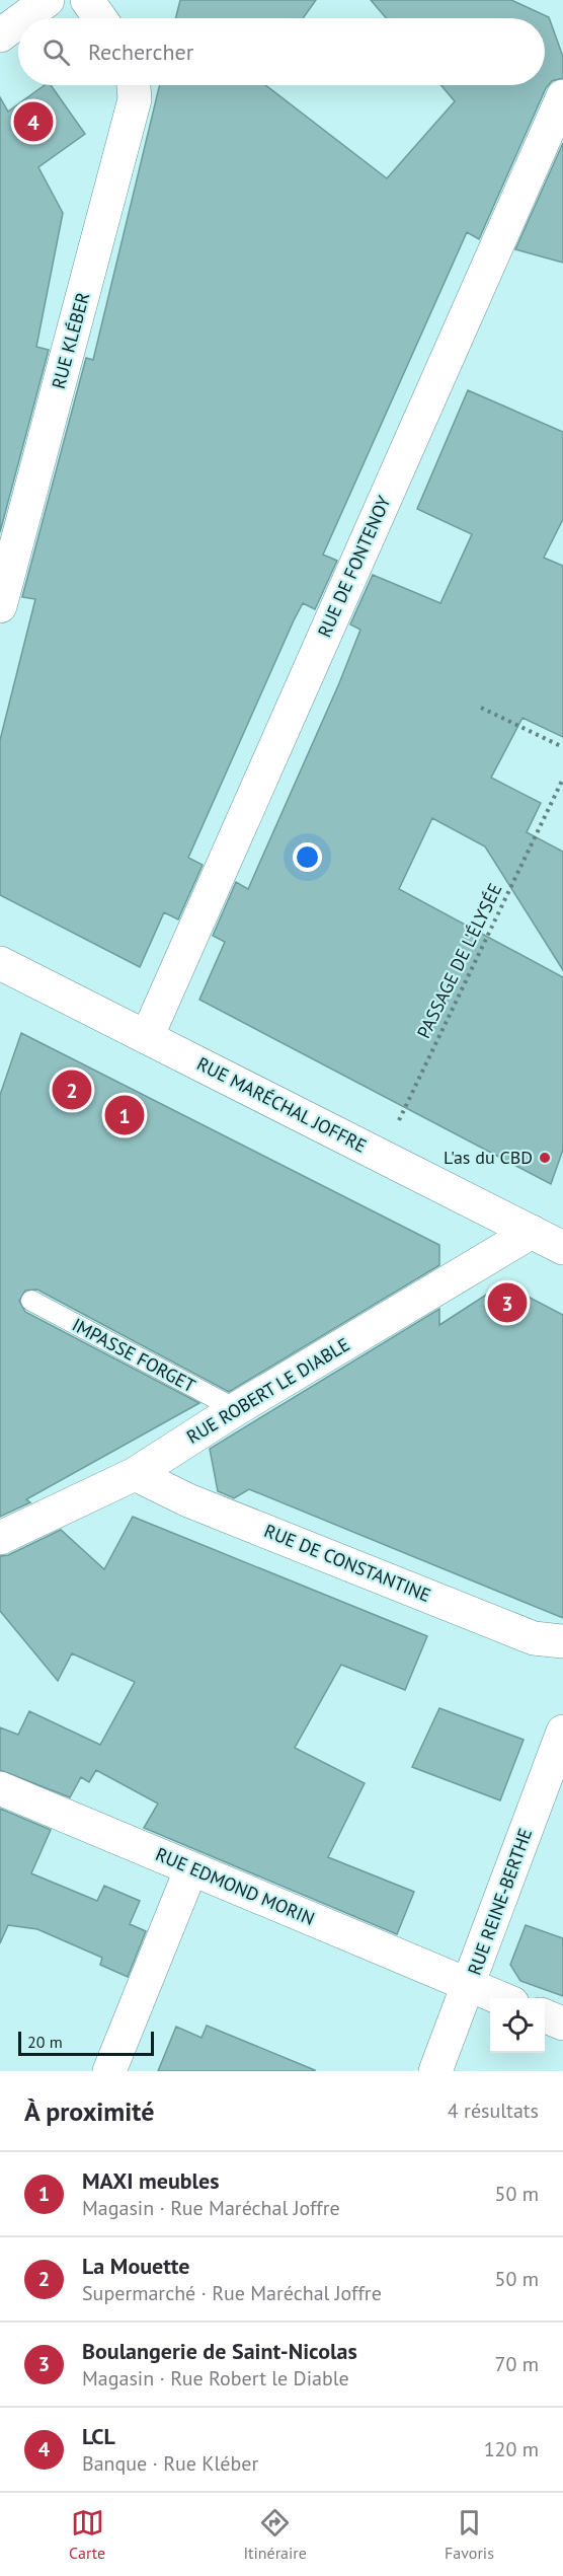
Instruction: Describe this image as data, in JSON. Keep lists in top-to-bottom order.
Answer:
{
  "streets": {
    "street": [
      "RUE KLÉBER",
      "RUE DE FONTENOY",
      "RUE MARÉCHAL JOFFRE",
      "RUE ROBERT LE DIABLE",
      "RUE DE CONSTANTINE",
      "RUE EDMOND MORIN",
      "RUE REINE-BERTHE"
    ],
    "lane": ["IMPASSE FORGET"],
    "path": ["PASSAGE DE L'ÉLYSÉE"]
  },
  "crossings": [
    ["RUE DE FONTENOY", "RUE MARÉCHAL JOFFRE"],
    ["PASSAGE DE L'ÉLYSÉE", "RUE MARÉCHAL JOFFRE"],
    ["RUE MARÉCHAL JOFFRE", "RUE ROBERT LE DIABLE"],
    ["IMPASSE FORGET", "RUE ROBERT LE DIABLE"],
    ["RUE ROBERT LE DIABLE", "RUE DE CONSTANTINE"],
    ["RUE EDMOND MORIN", "RUE REINE-BERTHE"]
  ],
  "places": ["L'as du CBD"],
  "scale_bar": "20 m",
  "page": {
    "search": "Rechercher",
    "pins": [
      "4",
      "2",
      "1",
      "3"
    ],
    "scale": "20 m",
    "heading": ["À proximité", "4 résultats"],
    "list": [
      {
        "mark": "1",
        "name": "MAXI meubles",
        "note": "Magasin · Rue Maréchal Joffre",
        "value": "50 m"
      },
      {
        "mark": "2",
        "name": "La Mouette",
        "note": "Supermarché · Rue Maréchal Joffre",
        "value": "50 m"
      },
      {
        "mark": "3",
        "name": "Boulangerie de Saint-Nicolas",
        "note": "Magasin · Rue Robert le Diable",
        "value": "70 m"
      },
      {
        "mark": "4",
        "name": "LCL",
        "note": "Banque · Rue Kléber",
        "value": "120 m"
      }
    ],
    "nav": ["Carte", "Itinéraire", "Favoris"]
  }
}
